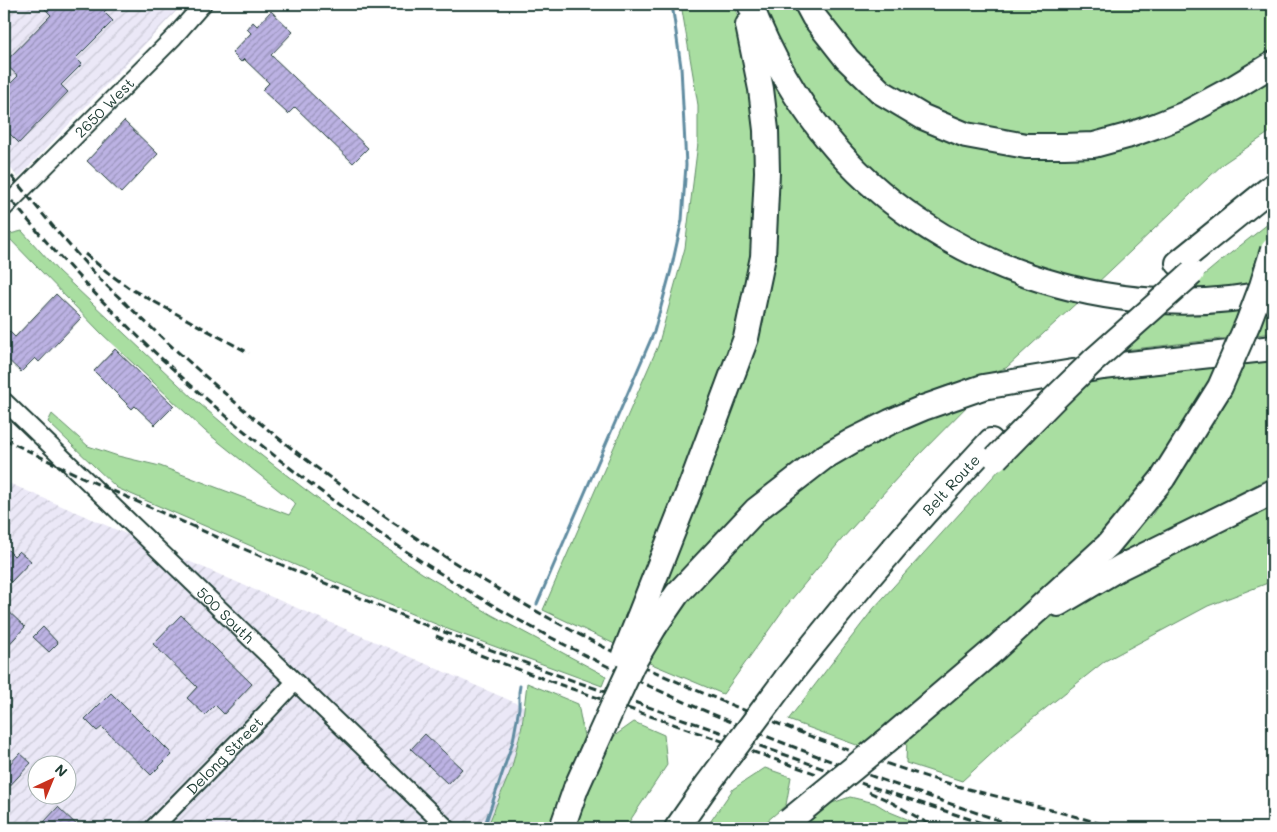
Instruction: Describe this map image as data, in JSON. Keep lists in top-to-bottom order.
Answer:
{
  "streets": {
    "highway": ["Belt Route"],
    "street": ["2650 West", "500 South", "Delong Street"]
  },
  "crossings": [
    ["500 South", "Delong Street"]
  ],
  "north": "top right"
}
